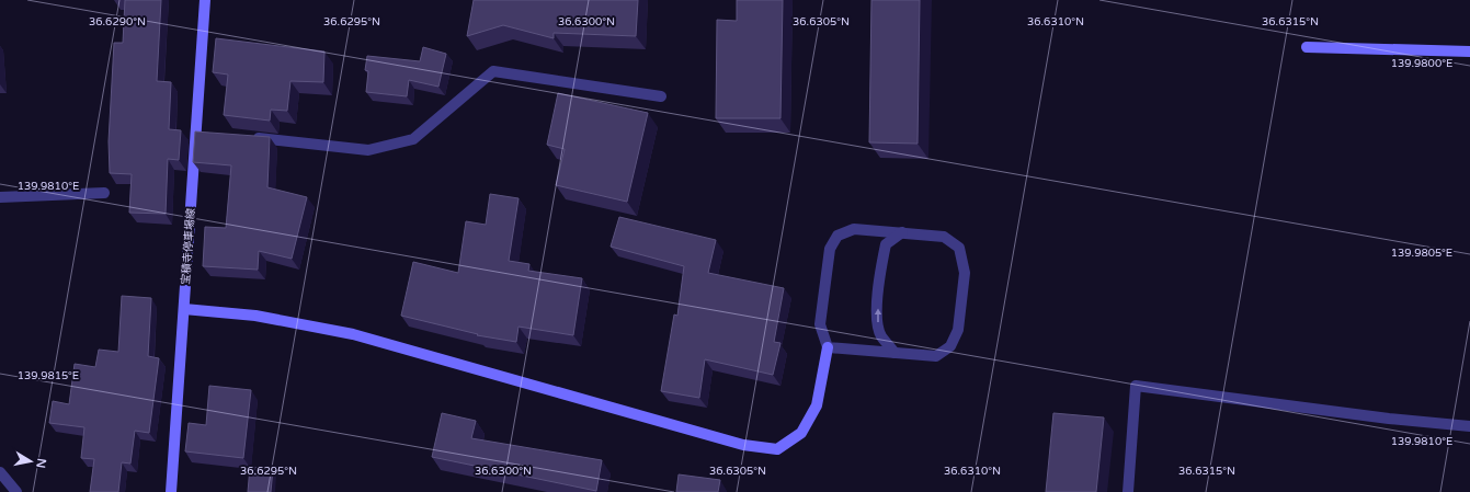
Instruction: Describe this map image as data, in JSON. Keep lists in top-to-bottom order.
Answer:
{
  "streets": {
    "street": ["宝積寺停車場線"]
  },
  "north": "right",
  "coordinates": [
    "36.6310°N",
    "36.6315°N",
    "36.6290°N",
    "36.6295°N",
    "36.6300°N",
    "36.6305°N",
    "139.9800°E",
    "139.9810°E",
    "139.9805°E",
    "139.9815°E"
  ]
}
